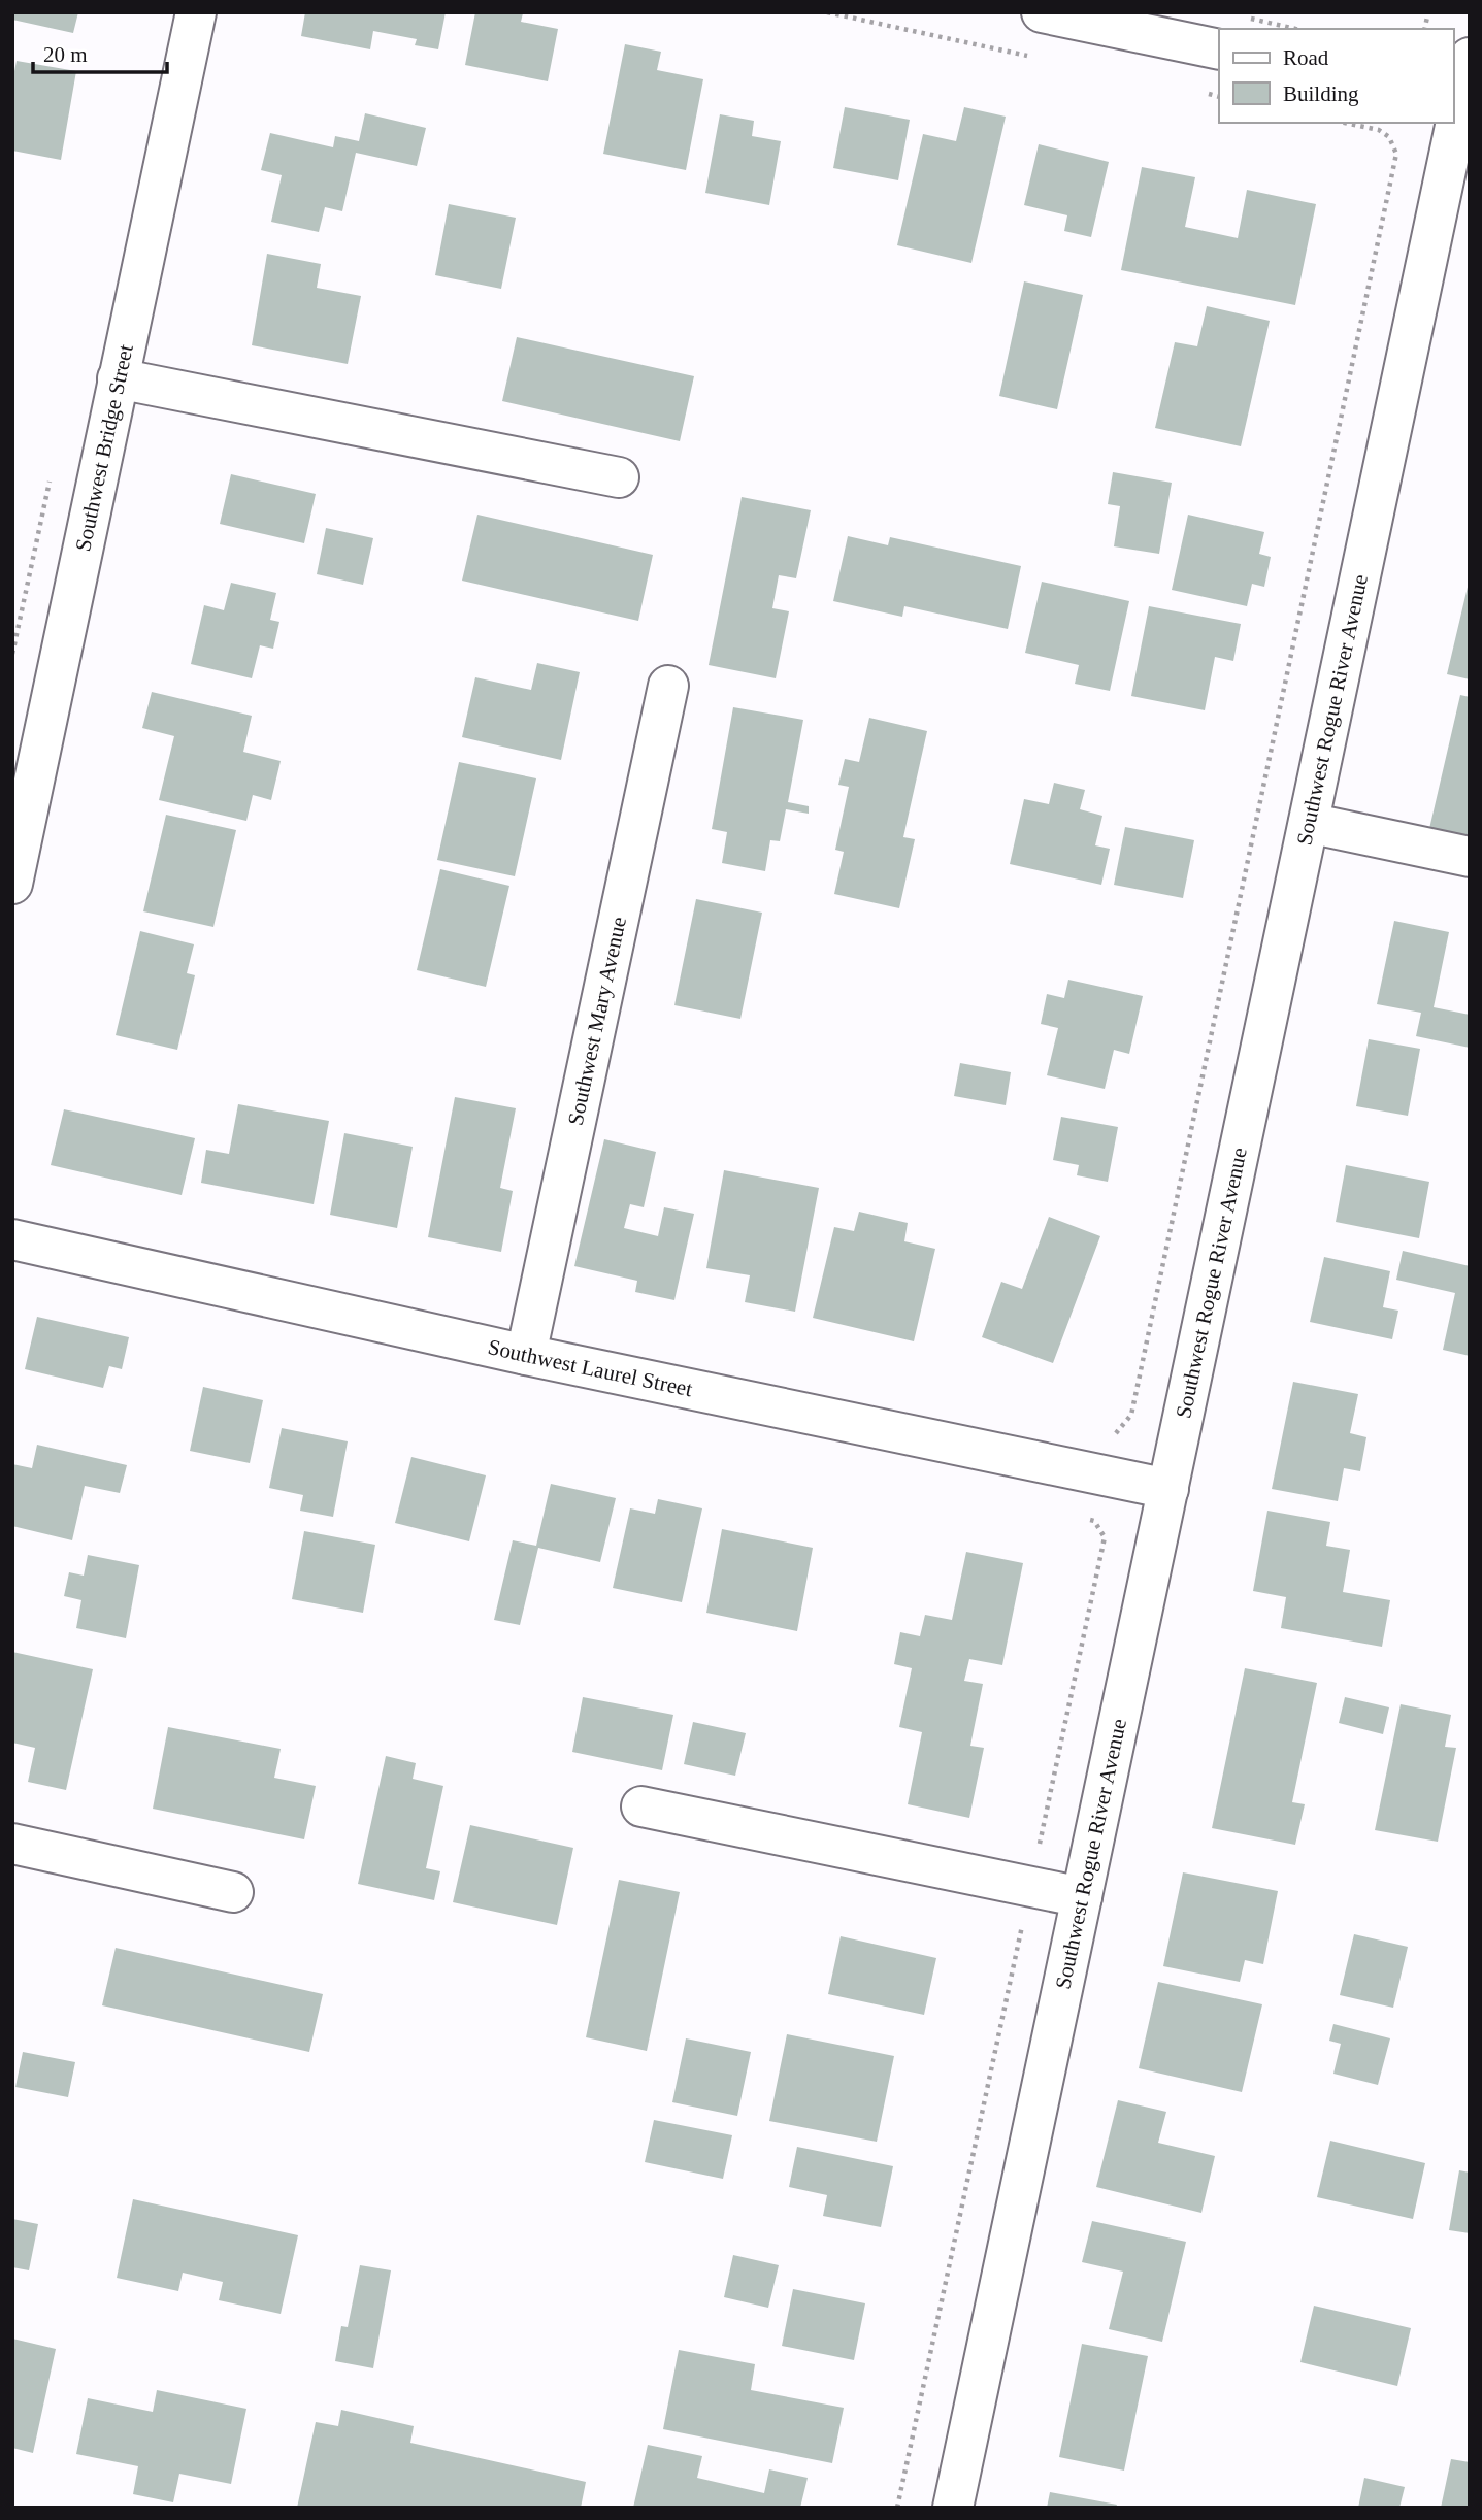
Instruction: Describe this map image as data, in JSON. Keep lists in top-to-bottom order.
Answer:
{
  "streets": {
    "street": [
      "Southwest Bridge Street",
      "Southwest Rogue River Avenue",
      "Southwest Mary Avenue",
      "Southwest Laurel Street"
    ]
  },
  "crossings": [
    ["Southwest Rogue River Avenue", "Southwest Laurel Street"],
    ["Southwest Mary Avenue", "Southwest Laurel Street"]
  ],
  "legend": ["Road", "Building"],
  "scale_bar": "20 m"
}
